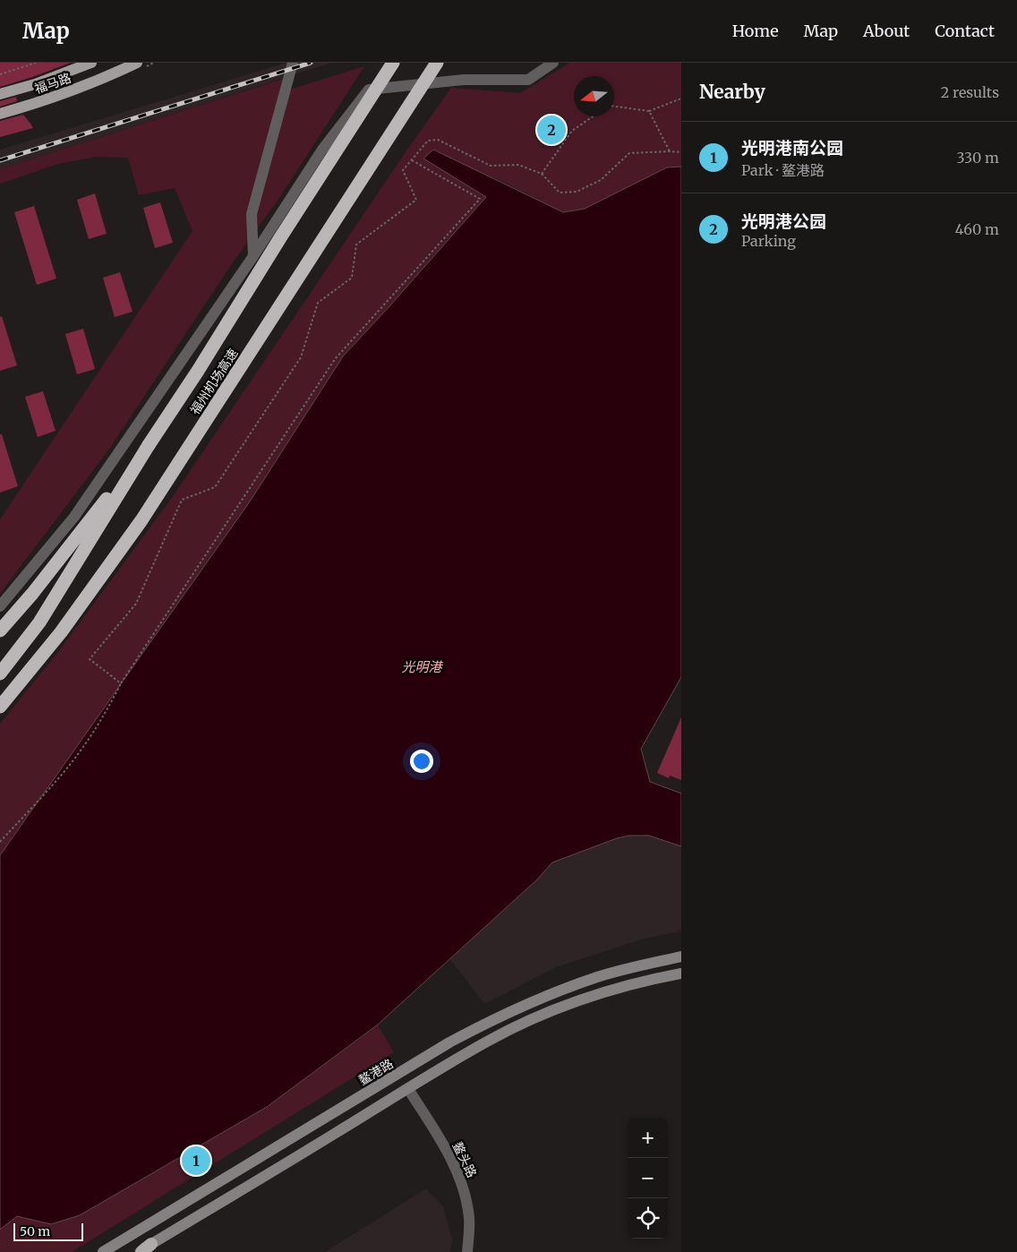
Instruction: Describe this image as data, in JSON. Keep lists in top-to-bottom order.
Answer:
{
  "streets": {
    "highway": ["福州机场高速"],
    "main road": ["福马路", "鳌港路"],
    "street": ["鳌头路"]
  },
  "water": ["光明港"],
  "scale_bar": "50 m",
  "north": "left",
  "page": {
    "header": "Map",
    "nav": [
      "Home",
      "Map",
      "About",
      "Contact"
    ],
    "heading": ["Nearby", "2 results"],
    "pins": ["2", "1"],
    "list": [
      {
        "mark": "1",
        "name": "光明港南公园",
        "note": "Park · 鳌港路",
        "value": "330 m"
      },
      {
        "mark": "2",
        "name": "光明港公园",
        "note": "Parking",
        "value": "460 m"
      }
    ],
    "map_buttons": ["+", "−"],
    "scale": "50 m"
  }
}
